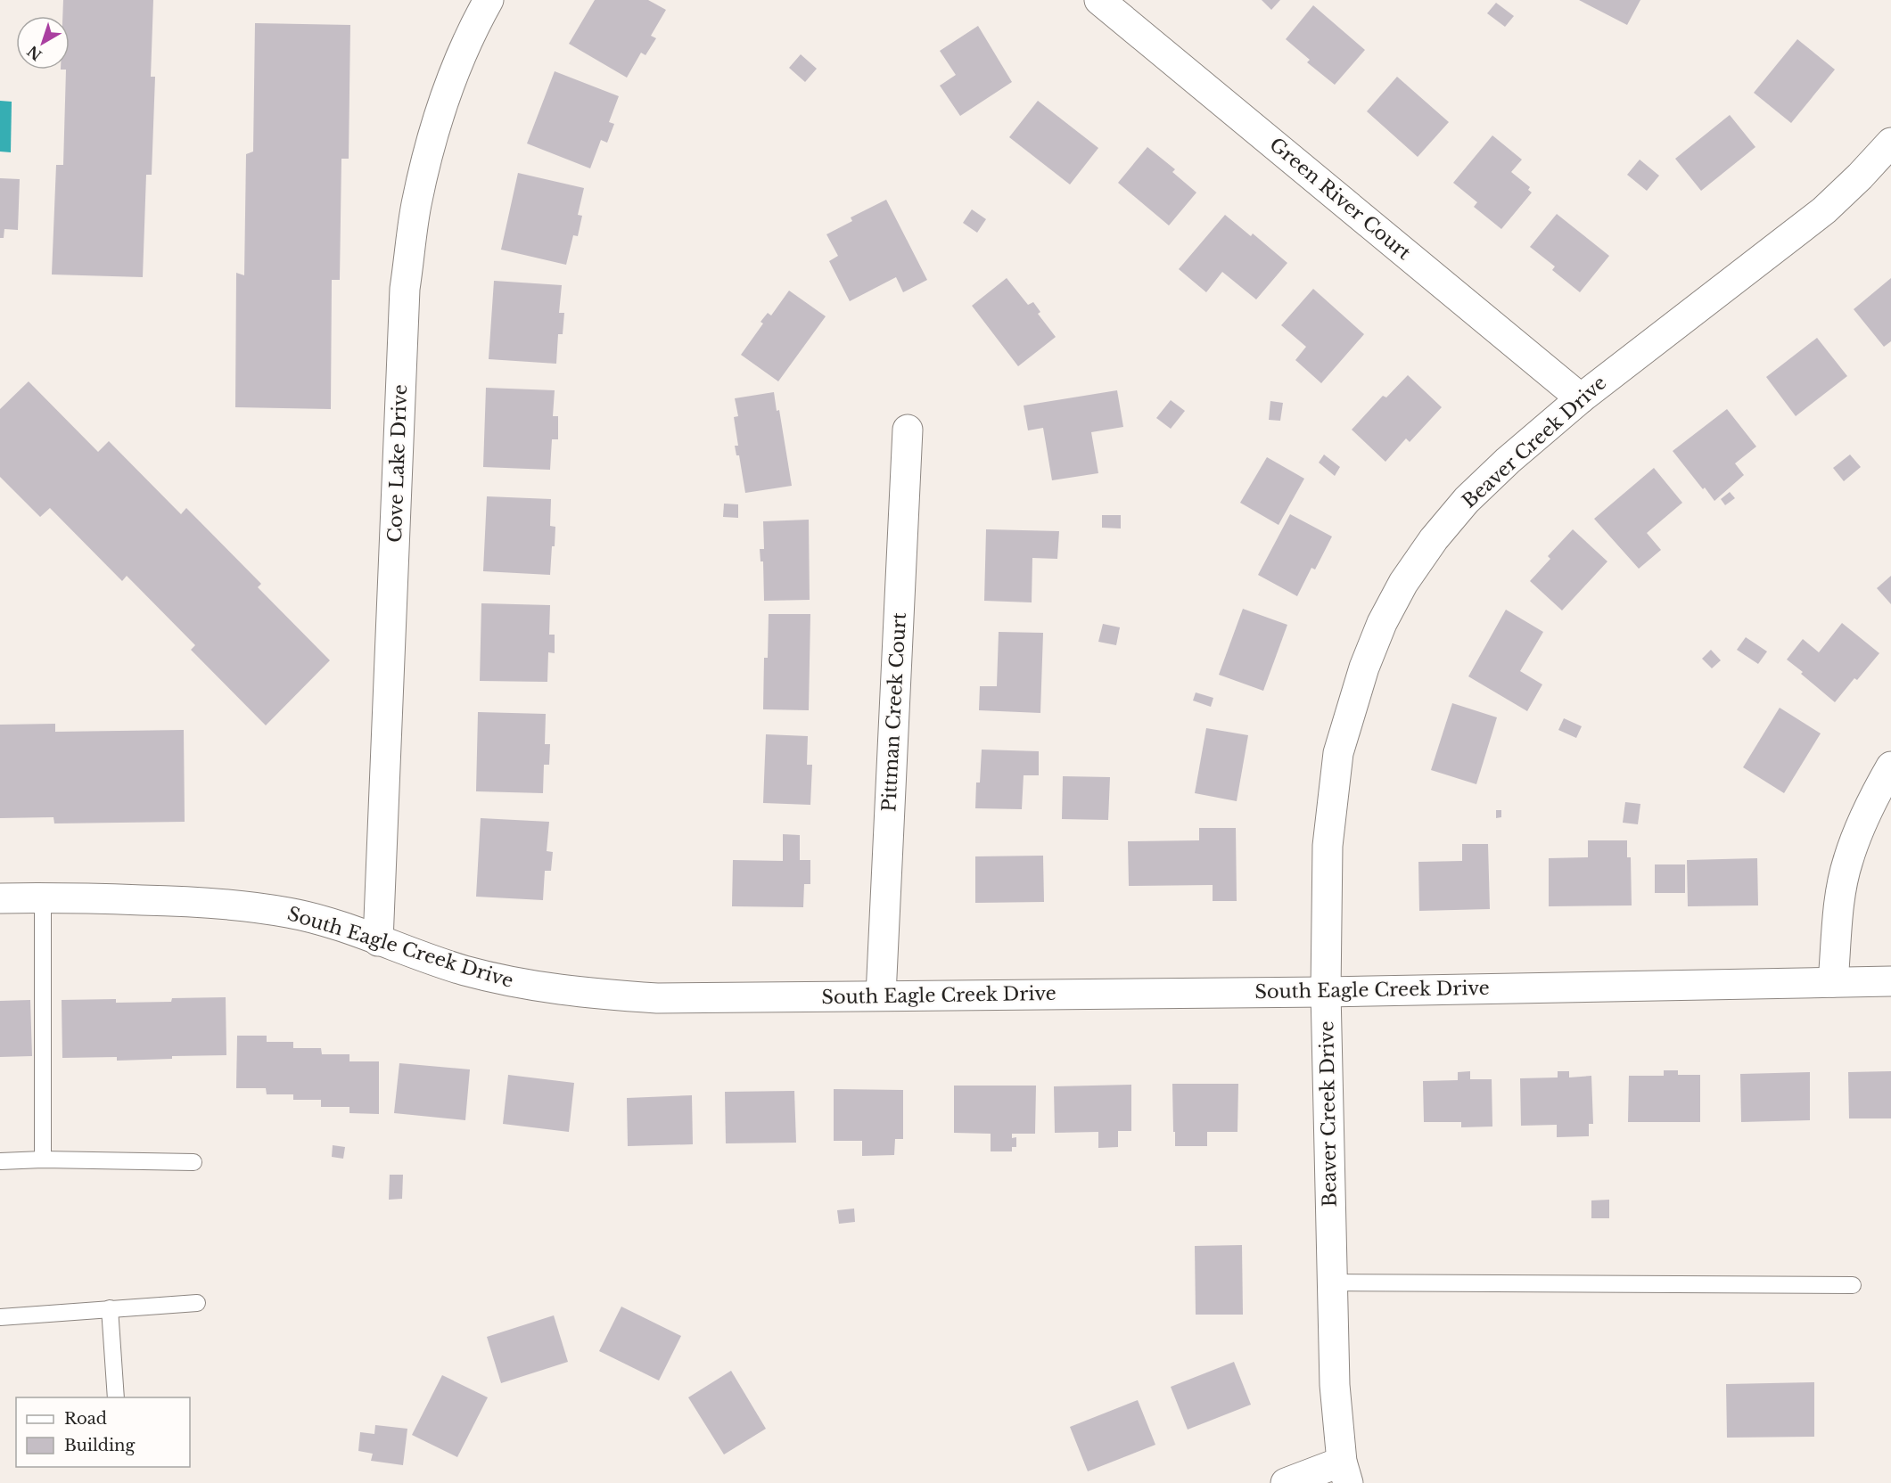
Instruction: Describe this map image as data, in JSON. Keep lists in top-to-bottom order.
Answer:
{
  "streets": {
    "street": [
      "Green River Court",
      "Beaver Creek Drive",
      "Cove Lake Drive",
      "Pittman Creek Court",
      "South Eagle Creek Drive"
    ]
  },
  "crossings": [
    ["Green River Court", "Beaver Creek Drive"],
    ["Beaver Creek Drive", "South Eagle Creek Drive"],
    ["Cove Lake Drive", "South Eagle Creek Drive"],
    ["Pittman Creek Court", "South Eagle Creek Drive"]
  ],
  "legend": ["Road", "Building"],
  "north": "bottom left"
}
